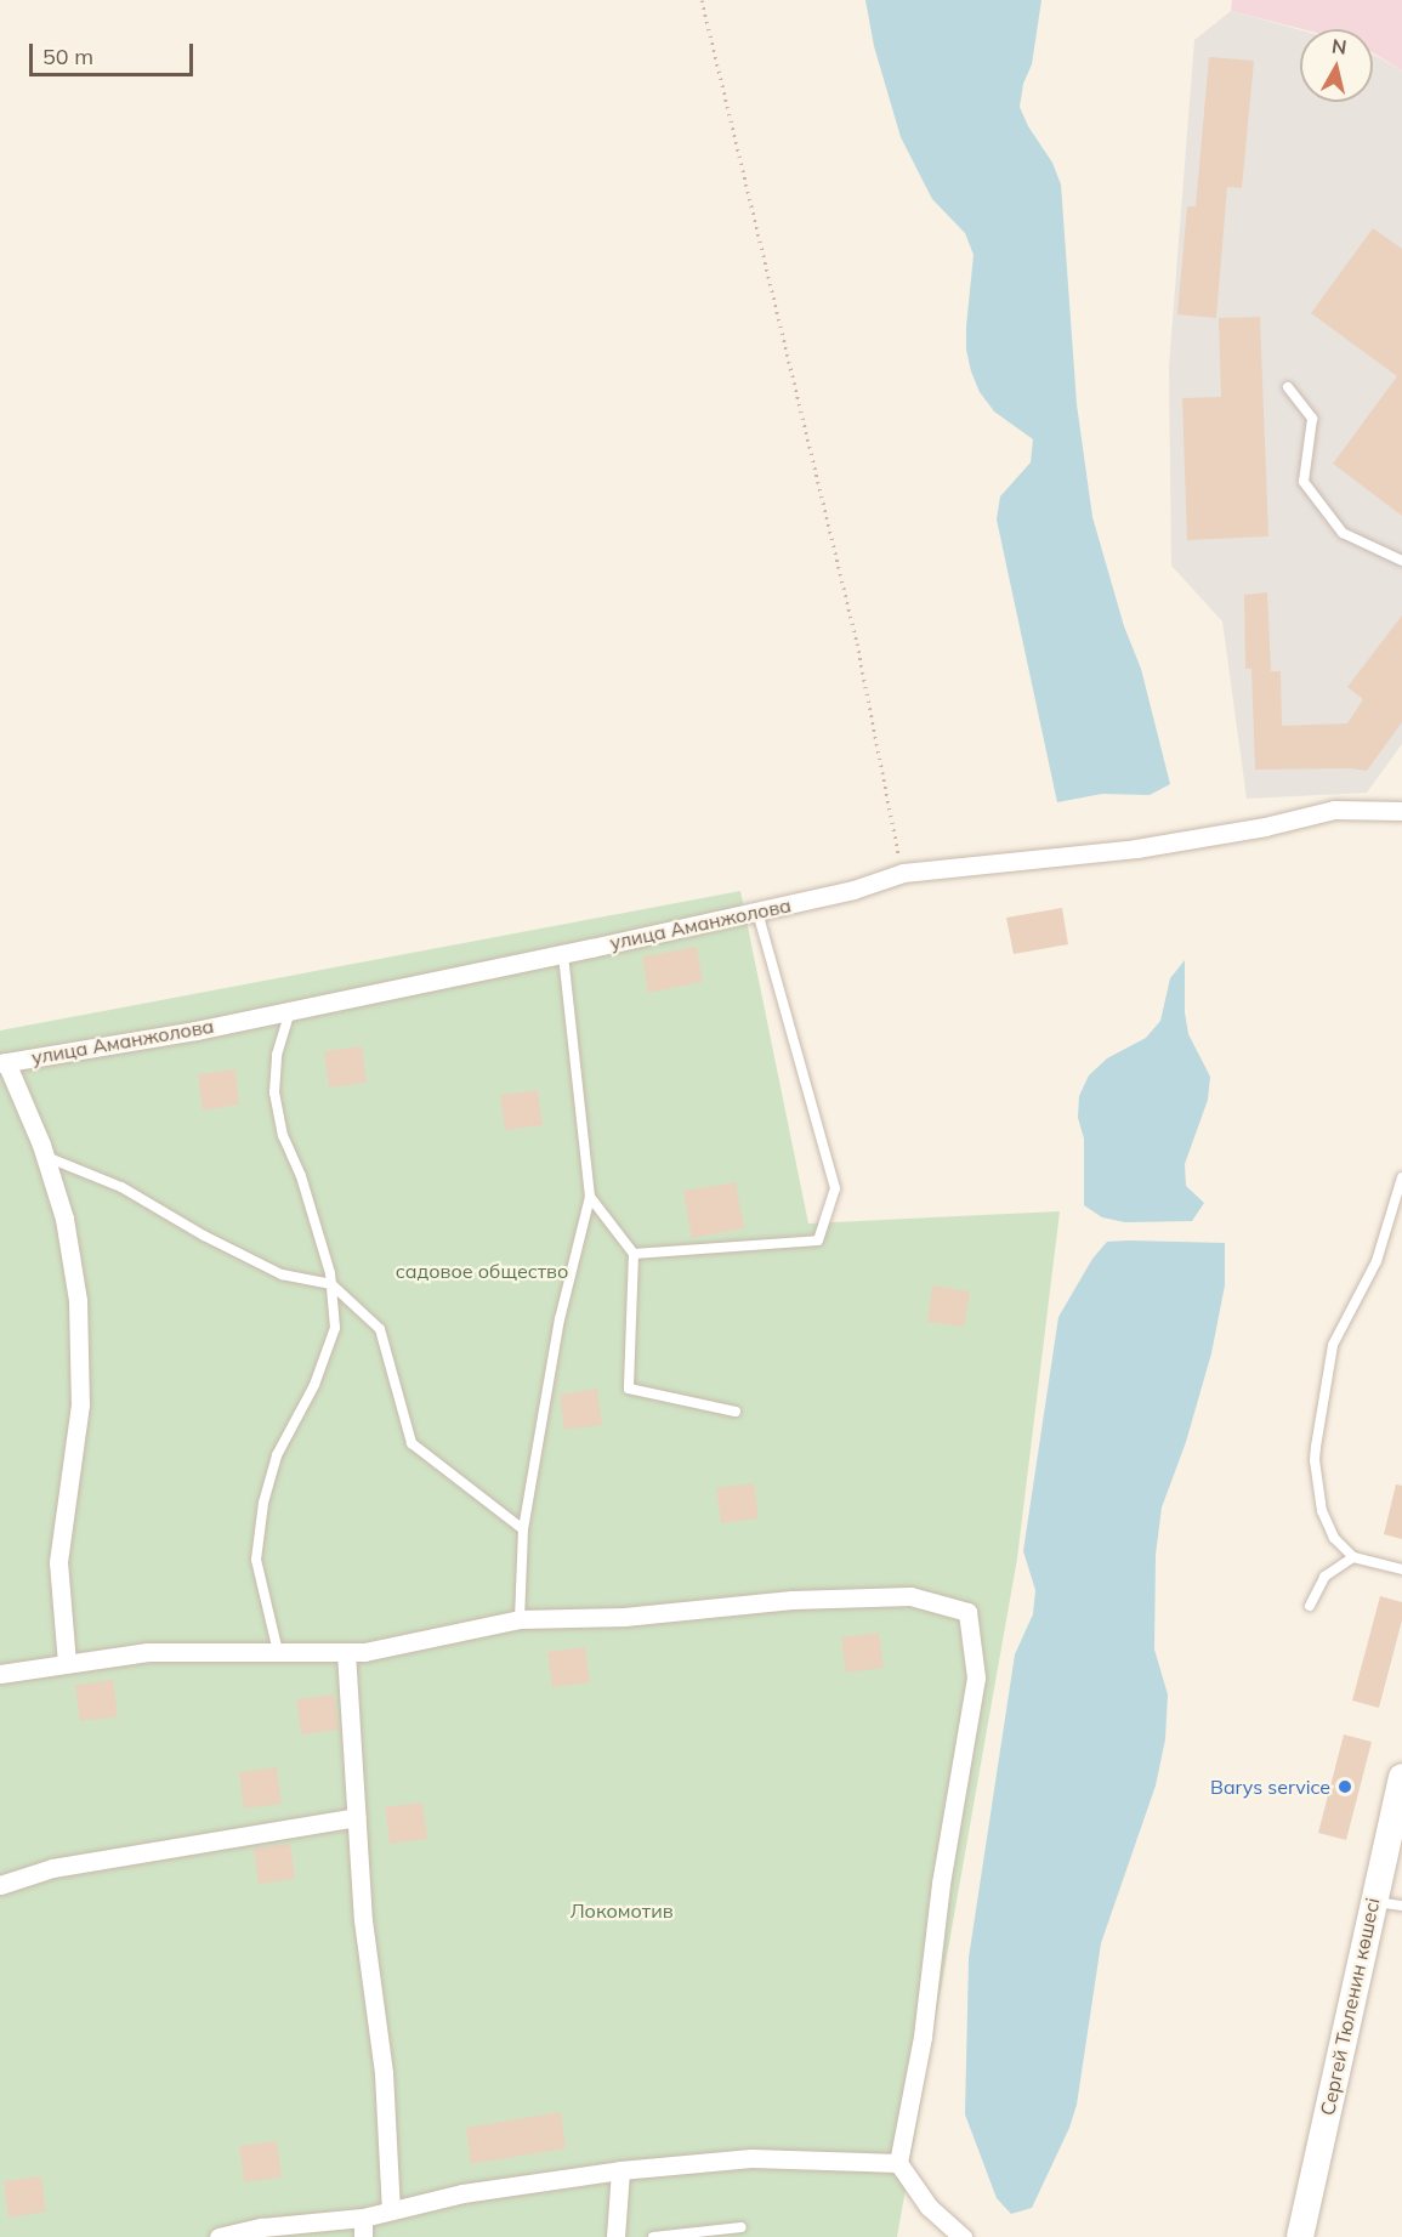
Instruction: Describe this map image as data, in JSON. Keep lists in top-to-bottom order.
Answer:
{
  "streets": {
    "main road": ["Сергей Тюленин көшесі"],
    "street": ["улица Аманжолова"]
  },
  "parks": ["садовое общество", "Локомотив"],
  "places": ["Barys service"],
  "scale_bar": "50 m",
  "north": "top"
}
